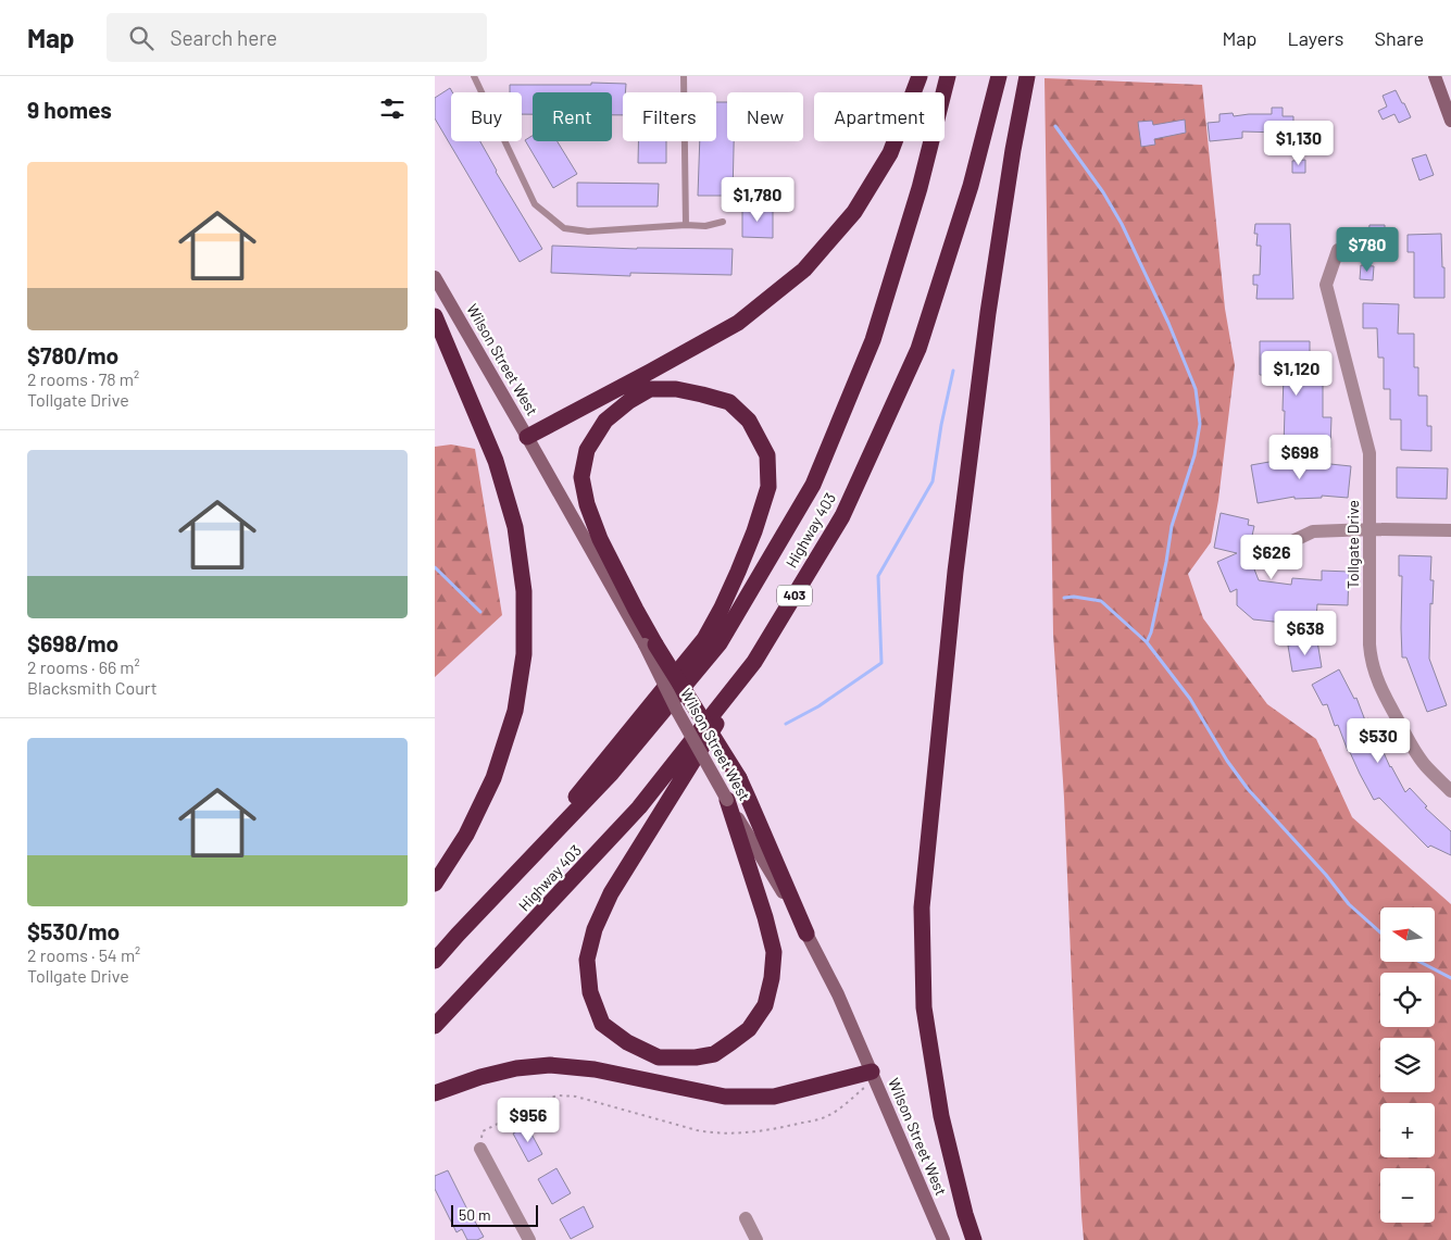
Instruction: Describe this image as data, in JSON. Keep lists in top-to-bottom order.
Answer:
{
  "streets": {
    "highway": ["Highway 403", "403"],
    "main road": ["Wilson Street West"],
    "street": ["Tollgate Drive"]
  },
  "scale_bar": "50 m",
  "north": "left",
  "page": {
    "header": "Map",
    "search": "Search here",
    "nav": ["Map", "Layers", "Share"],
    "heading": "9 homes",
    "chip": [
      "Buy",
      "Rent",
      "Filters",
      "New",
      "Apartment"
    ],
    "price": [
      "$1,130",
      "$1,780",
      "$780",
      "$1,120",
      "$698",
      "$626",
      "$638",
      "$530",
      "$956"
    ],
    "list": [
      {
        "name": "$780/mo",
        "note": "2 rooms · 78 m² · Tollgate Drive"
      },
      {
        "name": "$698/mo",
        "note": "2 rooms · 66 m² · Blacksmith Court"
      },
      {
        "name": "$530/mo",
        "note": "2 rooms · 54 m² · Tollgate Drive"
      }
    ],
    "map_buttons": ["+", "−"],
    "scale": "50 m"
  }
}
